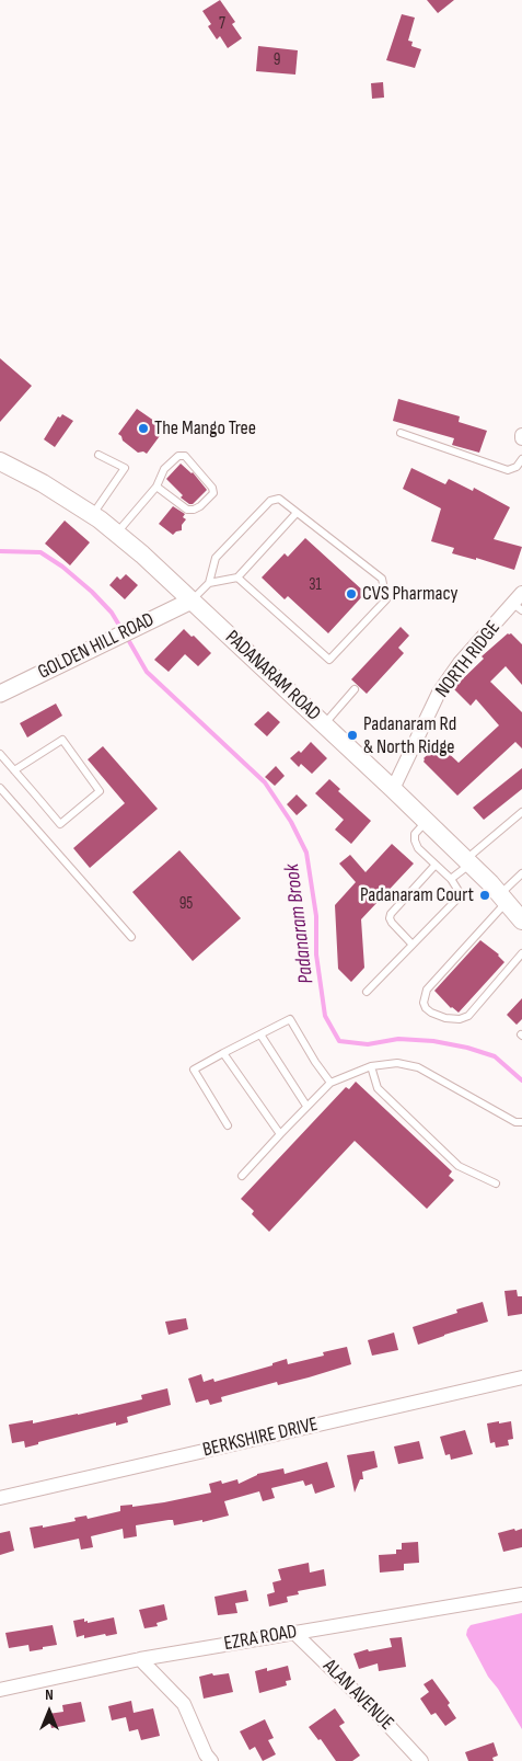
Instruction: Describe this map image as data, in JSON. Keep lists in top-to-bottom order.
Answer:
{
  "streets": {
    "main road": ["PADANARAM ROAD"],
    "street": [
      "GOLDEN HILL ROAD",
      "NORTH RIDGE",
      "BERKSHIRE DRIVE",
      "EZRA ROAD",
      "ALAN AVENUE"
    ]
  },
  "crossings": [
    ["GOLDEN HILL ROAD", "PADANARAM ROAD"],
    ["NORTH RIDGE", "PADANARAM ROAD"],
    ["EZRA ROAD", "ALAN AVENUE"]
  ],
  "water": ["Padanaram Brook"],
  "places": [
    "The Mango Tree",
    "CVS Pharmacy",
    "Padanaram Rd & North Ridge",
    "Padanaram Court"
  ],
  "house_numbers": [
    "7",
    "9",
    "31",
    "95"
  ],
  "north": "top"
}
